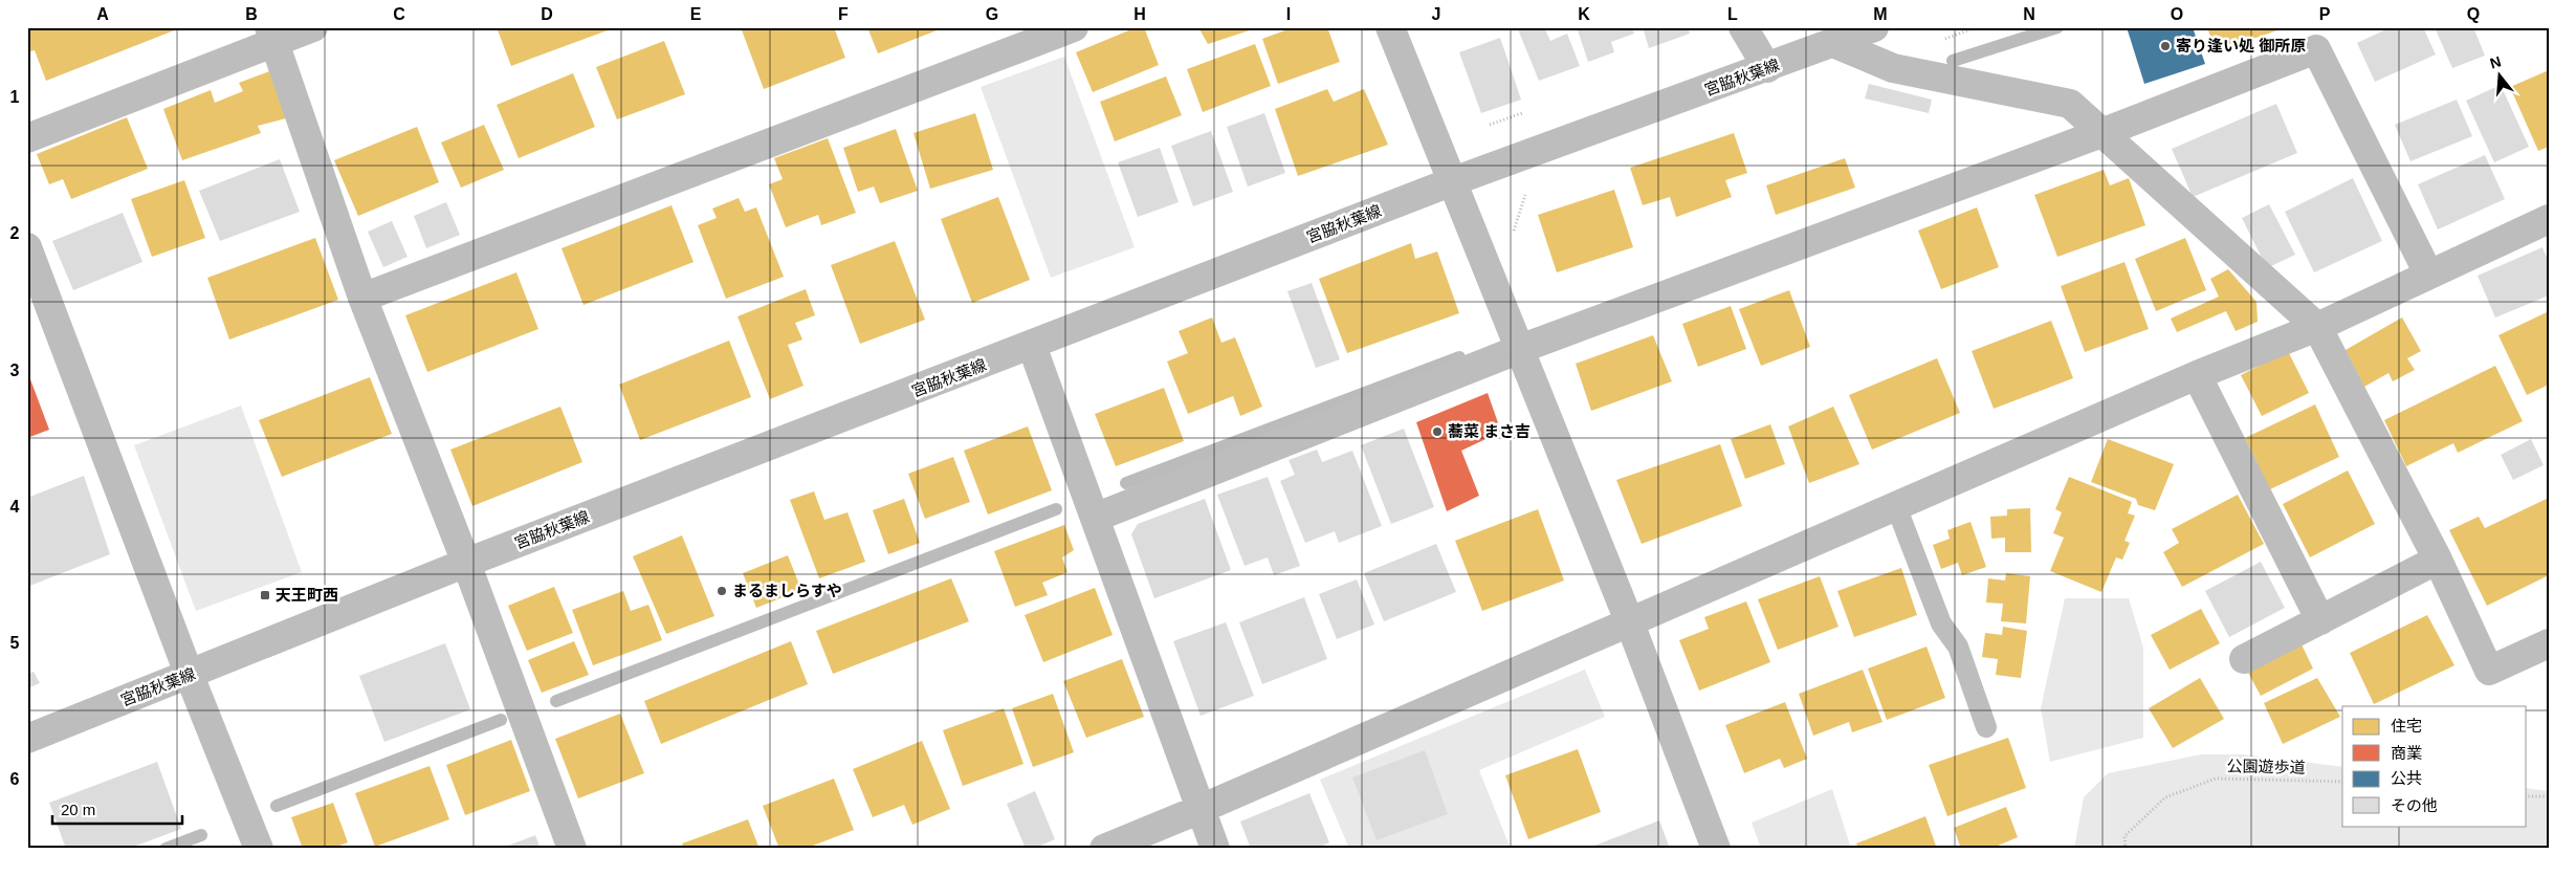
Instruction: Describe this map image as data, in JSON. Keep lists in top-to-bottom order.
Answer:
{
  "streets": {
    "street": ["宮脇秋葉線"],
    "path": ["公園遊歩道"]
  },
  "places": {
    "other": ["寄り逢い処 御所原", "蕎菜 まさ吉", "まるましらすや"],
    "transit": ["天王町西"]
  },
  "legend": [
    "住宅",
    "商業",
    "公共",
    "その他"
  ],
  "scale_bar": "20 m",
  "north": "top",
  "grid": {
    "columns": [
      "A",
      "B",
      "C",
      "D",
      "E",
      "F",
      "G",
      "H",
      "I",
      "J",
      "K",
      "L",
      "M",
      "N",
      "O",
      "P",
      "Q"
    ],
    "rows": [
      "1",
      "2",
      "3",
      "4",
      "5",
      "6"
    ]
  }
}
